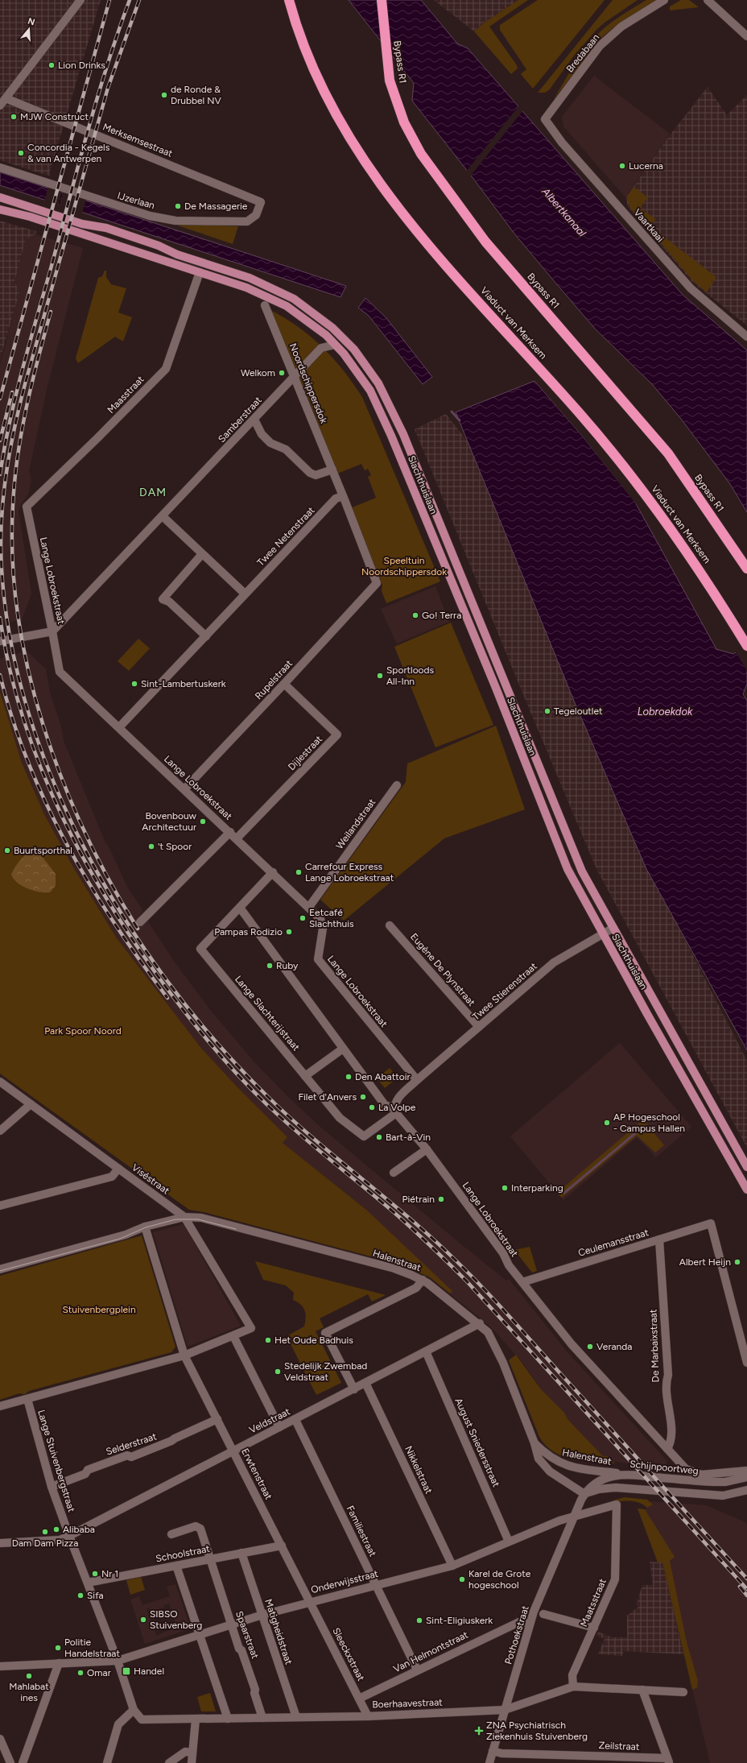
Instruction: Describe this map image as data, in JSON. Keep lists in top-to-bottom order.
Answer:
{
  "streets": {
    "highway": ["Bypass R1", "Viaduct van Merksem"],
    "main road": ["Slachthuislaan"],
    "street": [
      "Bredabaan",
      "Merksemsestraat",
      "IJzerlaan",
      "Vaartkaai",
      "Noordschippersdok",
      "Maasstraat",
      "Samberstraat",
      "Twee Netenstraat",
      "Lange Lobroekstraat",
      "Rupelstraat",
      "Dijlestraat",
      "Weilandstraat",
      "Eugène De Plynstraat",
      "Twee Stierenstraat",
      "Lange Slachterijstraat",
      "Viséstraat",
      "Ceulemansstraat",
      "Halenstraat",
      "De Marbaixstraat",
      "Veldstraat",
      "August Sniedersstraat",
      "Selderstraat",
      "Lange Stuivenbergstraat",
      "Schijnpoortweg",
      "Nikkelstraat",
      "Erwtenstraat",
      "Familiestraat",
      "Schoolstraat",
      "Onderwijsstraat",
      "Maatsstraat",
      "Matigheidstraat",
      "Spaarstraat",
      "Pothoekstraat",
      "Van Helmontstraat",
      "Sleeckxstraat",
      "Boerhaavestraat",
      "Zeilstraat"
    ]
  },
  "crossings": [
    ["Bredabaan", "Vaartkaai"],
    ["Merksemsestraat", "IJzerlaan"],
    ["Noordschippersdok", "Samberstraat"],
    ["Noordschippersdok", "Twee Netenstraat"],
    ["Noordschippersdok", "Rupelstraat"],
    ["Maasstraat", "Slachthuislaan"],
    ["Maasstraat", "Lange Lobroekstraat"],
    ["Samberstraat", "Slachthuislaan"],
    ["Samberstraat", "Lange Lobroekstraat"],
    ["Slachthuislaan", "Twee Stierenstraat"],
    ["Twee Netenstraat", "Lange Lobroekstraat"],
    ["Lange Lobroekstraat", "Rupelstraat"],
    ["Lange Lobroekstraat", "Dijlestraat"],
    ["Lange Lobroekstraat", "Weilandstraat"],
    ["Lange Lobroekstraat", "Twee Stierenstraat"],
    ["Lange Lobroekstraat", "Lange Slachterijstraat"],
    ["Lange Lobroekstraat", "Ceulemansstraat"],
    ["Lange Lobroekstraat", "De Marbaixstraat"],
    ["Lange Lobroekstraat", "Schijnpoortweg"],
    ["Rupelstraat", "Dijlestraat"],
    ["Eugène De Plynstraat", "Twee Stierenstraat"],
    ["Viséstraat", "Halenstraat"],
    ["Ceulemansstraat", "De Marbaixstraat"],
    ["Halenstraat", "Veldstraat"],
    ["Halenstraat", "Schijnpoortweg"],
    ["De Marbaixstraat", "Schijnpoortweg"],
    ["Veldstraat", "August Sniedersstraat"],
    ["Veldstraat", "Lange Stuivenbergstraat"],
    ["Veldstraat", "Nikkelstraat"],
    ["Veldstraat", "Erwtenstraat"],
    ["Veldstraat", "Familiestraat"],
    ["August Sniedersstraat", "Onderwijsstraat"],
    ["Selderstraat", "Lange Stuivenbergstraat"],
    ["Selderstraat", "Erwtenstraat"],
    ["Lange Stuivenbergstraat", "Schoolstraat"],
    ["Lange Stuivenbergstraat", "Onderwijsstraat"],
    ["Lange Stuivenbergstraat", "Boerhaavestraat"],
    ["Schijnpoortweg", "Onderwijsstraat"],
    ["Schijnpoortweg", "Maatsstraat"],
    ["Schijnpoortweg", "Pothoekstraat"],
    ["Nikkelstraat", "Onderwijsstraat"],
    ["Erwtenstraat", "Schoolstraat"],
    ["Erwtenstraat", "Onderwijsstraat"],
    ["Erwtenstraat", "Sleeckxstraat"],
    ["Familiestraat", "Onderwijsstraat"],
    ["Familiestraat", "Van Helmontstraat"],
    ["Schoolstraat", "Matigheidstraat"],
    ["Schoolstraat", "Spaarstraat"],
    ["Onderwijsstraat", "Maatsstraat"],
    ["Onderwijsstraat", "Matigheidstraat"],
    ["Onderwijsstraat", "Spaarstraat"],
    ["Onderwijsstraat", "Pothoekstraat"],
    ["Onderwijsstraat", "Sleeckxstraat"],
    ["Maatsstraat", "Pothoekstraat"],
    ["Maatsstraat", "Boerhaavestraat"],
    ["Matigheidstraat", "Boerhaavestraat"],
    ["Spaarstraat", "Boerhaavestraat"],
    ["Pothoekstraat", "Van Helmontstraat"],
    ["Pothoekstraat", "Boerhaavestraat"],
    ["Pothoekstraat", "Zeilstraat"],
    ["Van Helmontstraat", "Sleeckxstraat"],
    ["Sleeckxstraat", "Boerhaavestraat"]
  ],
  "districts": ["DAM"],
  "water": ["Albertkanaal", "Lobroekdok"],
  "parks": ["Speeltuin Noordschippersdok", "Park Spoor Noord", "Stuivenbergplein"],
  "places": {
    "other": [
      "Lion Drinks",
      "de Ronde & Drubbel NV",
      "MJW Construct",
      "Concordia - Kegels & van Antwerpen",
      "Lucerna",
      "De Massagerie",
      "Welkom",
      "Go! Terra",
      "Sportloods All-Inn",
      "Sint-Lambertuskerk",
      "Tegeloutlet",
      "Bovenbouw Architectuur",
      "'t Spoor",
      "Buurtsporthal",
      "Carrefour Express Lange Lobroekstraat",
      "Eetcafé Slachthuis",
      "Pampas Rodizio",
      "Ruby",
      "Den Abattoir",
      "Filet d'Anvers",
      "La Volpe",
      "AP Hogeschool - Campus Hallen",
      "Bart-à-Vin",
      "Interparking",
      "Piétrain",
      "Albert Heijn",
      "Het Oude Badhuis",
      "Veranda",
      "Stedelijk Zwembad Veldstraat",
      "Alibaba",
      "Dam Dam Pizza",
      "Nr 1",
      "Karel de Grote hogeschool",
      "Sifa",
      "SIBSO Stuivenberg",
      "Sint-Eligiuskerk",
      "Politie Handelstraat",
      "Omar",
      "Mahlabat ines"
    ],
    "transit": ["Handel"],
    "health": ["ZNA Psychiatrisch Ziekenhuis Stuivenberg"]
  },
  "north": "top"
}
